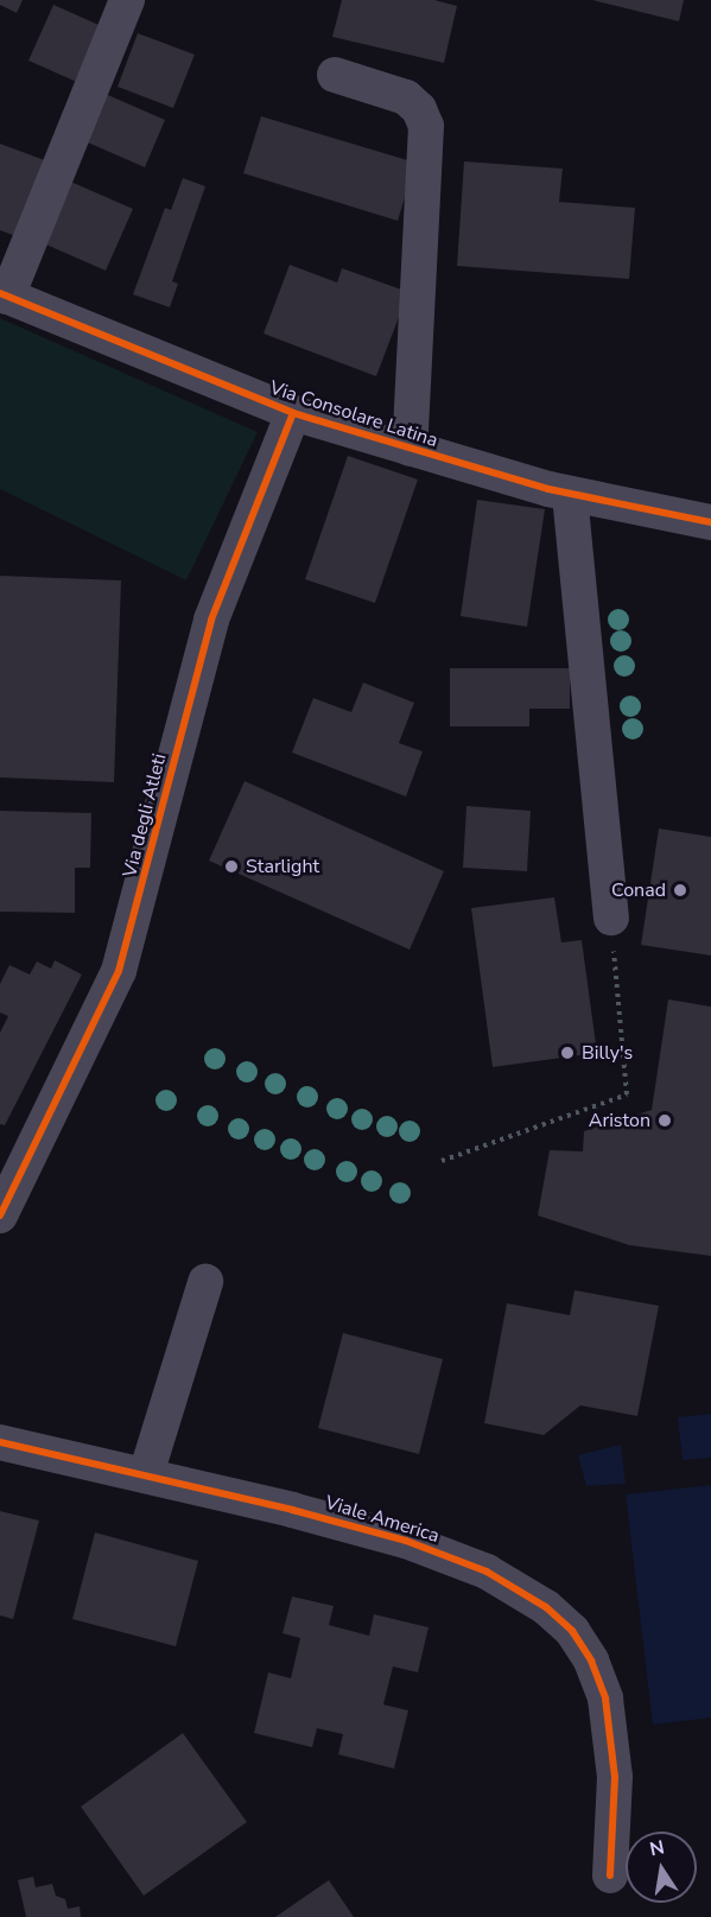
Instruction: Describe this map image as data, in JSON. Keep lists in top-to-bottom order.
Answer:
{
  "streets": {
    "street": ["Via Consolare Latina", "Via degli Atleti", "Viale America"]
  },
  "crossings": [
    ["Via Consolare Latina", "Via degli Atleti"]
  ],
  "places": [
    "Starlight",
    "Conad",
    "Billy's",
    "Ariston"
  ],
  "north": "top"
}
